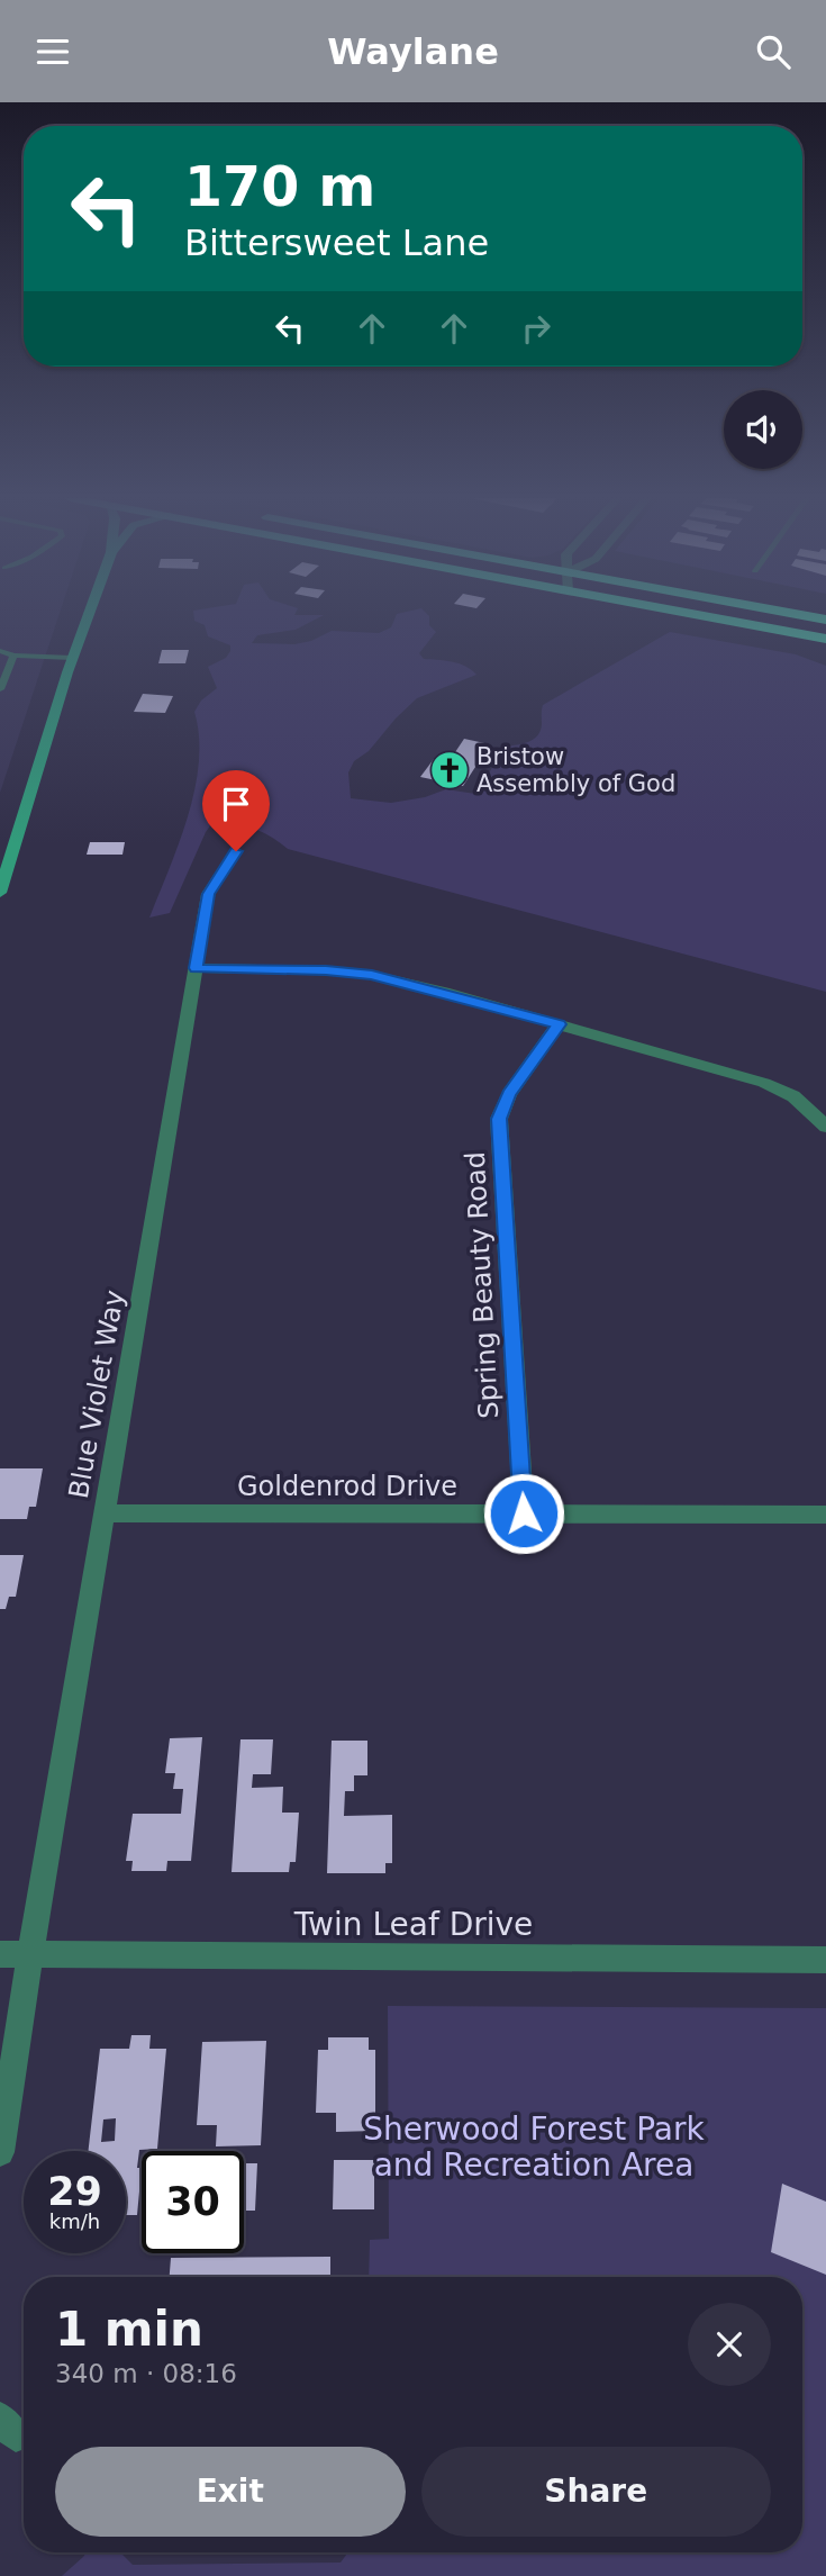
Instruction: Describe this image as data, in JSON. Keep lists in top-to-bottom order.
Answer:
{
  "streets": {
    "street": [
      "Spring Beauty Road",
      "Blue Violet Way",
      "Goldenrod Drive",
      "Twin Leaf Drive"
    ]
  },
  "crossings": [
    ["Spring Beauty Road", "Goldenrod Drive"],
    ["Blue Violet Way", "Goldenrod Drive"],
    ["Blue Violet Way", "Twin Leaf Drive"]
  ],
  "parks": ["Sherwood Forest Park and Recreation Area"],
  "places": {
    "church": ["Bristow Assembly of God"]
  },
  "page": {
    "header": "Waylane",
    "turn": ["170 m", "Bittersweet Lane"],
    "speed": "29 km/h",
    "limit": "30",
    "heading": ["1 min", "340 m · 08:16"],
    "buttons": ["Exit", "Share"]
  }
}
